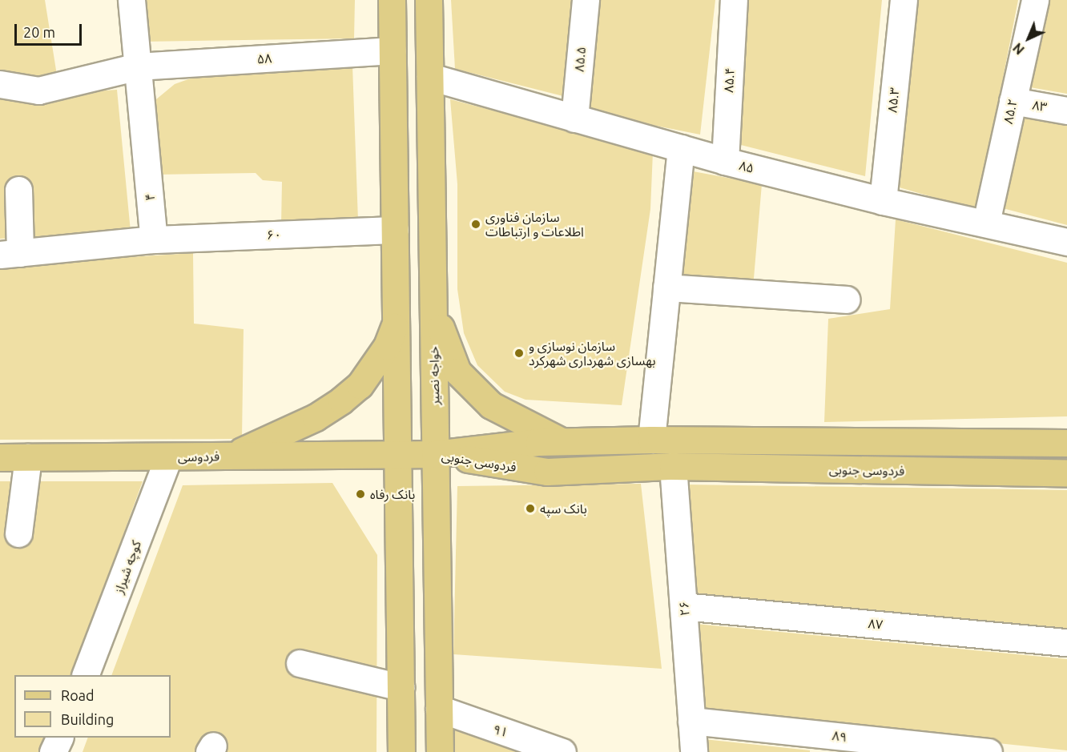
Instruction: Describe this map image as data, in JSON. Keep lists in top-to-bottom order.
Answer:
{
  "streets": {
    "main road": ["خواجه نصیر", "فردوسی", "فردوسی جنوبی"],
    "street": [
      "۵۸",
      "۸۵.۵",
      "۸۵.۴",
      "۸۵.۳",
      "۸۳",
      "۸۵.۲",
      "۸۵",
      "۴",
      "۶۰",
      "کوچه شیراز",
      "۲۶",
      "۸۷",
      "۹۱",
      "۸۹"
    ]
  },
  "crossings": [
    ["۵۸", "۴"],
    ["۸۵.۵", "۸۵"],
    ["۸۵.۴", "۸۵"],
    ["۸۵.۳", "۸۵"],
    ["۸۳", "۸۵.۲"],
    ["۸۵.۲", "۸۵"],
    ["۸۵", "خواجه نصیر"],
    ["۴", "۶۰"],
    ["خواجه نصیر", "فردوسی"],
    ["خواجه نصیر", "فردوسی جنوبی"],
    ["خواجه نصیر", "۹۱"],
    ["فردوسی", "فردوسی جنوبی"],
    ["فردوسی", "کوچه شیراز"],
    ["فردوسی جنوبی", "۲۶"],
    ["۲۶", "۸۷"],
    ["۲۶", "۸۹"]
  ],
  "places": [
    "سازمان فناوری اطلاعات و ارتباطات",
    "سازمان نوسازی و بهسازی شهرداری شهرکرد",
    "بانک رفاه",
    "بانک سپه"
  ],
  "legend": ["Road", "Building"],
  "scale_bar": "20 m",
  "north": "bottom left"
}
